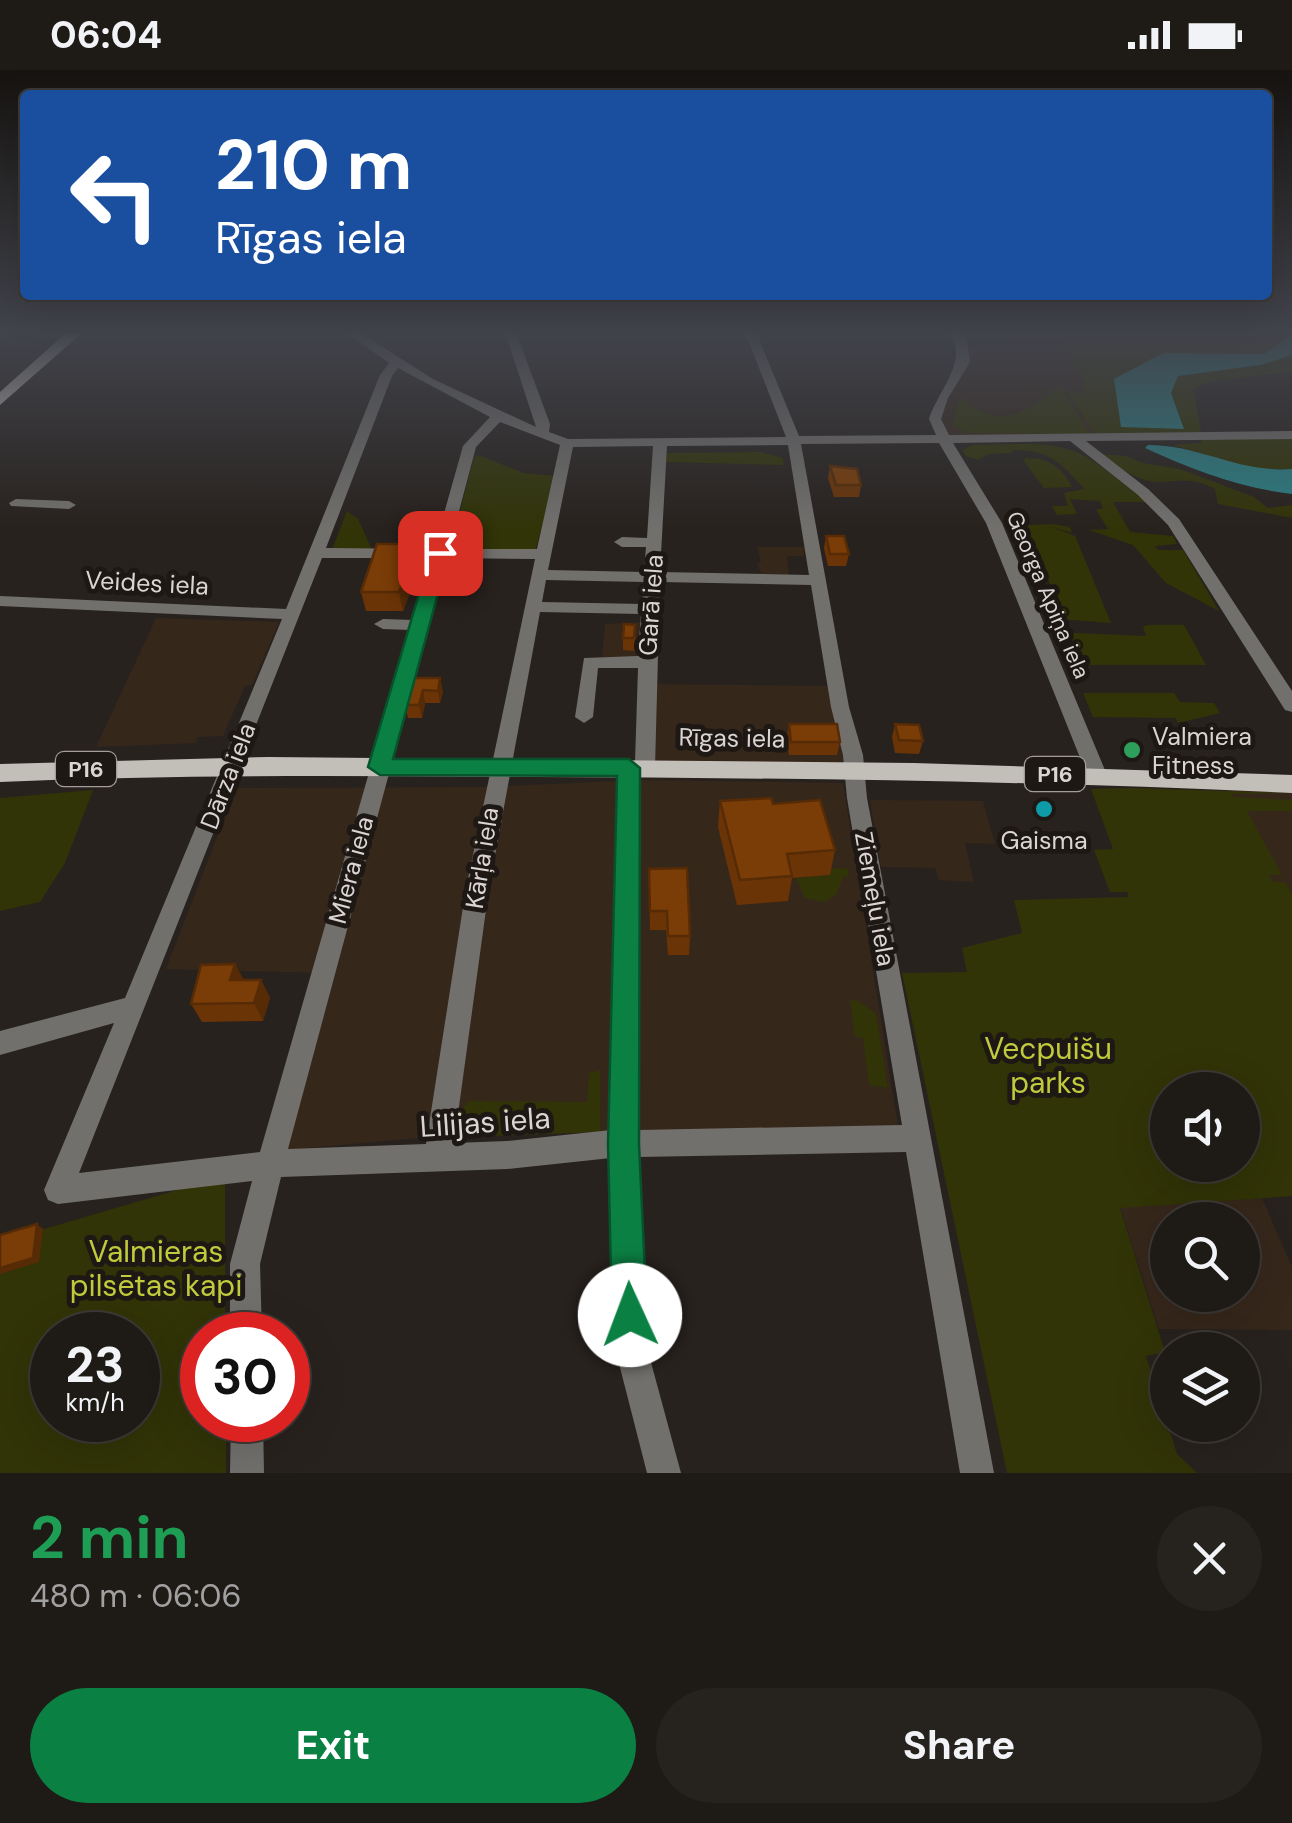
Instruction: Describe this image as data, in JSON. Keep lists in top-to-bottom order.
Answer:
{
  "streets": {
    "main road": ["Rīgas iela", "P16"],
    "street": [
      "Veides iela",
      "Georga Apiņa iela",
      "Garā iela",
      "Dārza iela",
      "Kārļa iela",
      "Miera iela",
      "Ziemeļu iela",
      "Lilijas iela"
    ]
  },
  "crossings": [
    ["Veides iela", "Dārza iela"],
    ["Georga Apiņa iela", "Rīgas iela"],
    ["Garā iela", "Rīgas iela"],
    ["Garā iela", "Lilijas iela"],
    ["Rīgas iela", "Dārza iela"],
    ["Rīgas iela", "Kārļa iela"],
    ["Rīgas iela", "Miera iela"],
    ["Rīgas iela", "Ziemeļu iela"],
    ["Dārza iela", "Lilijas iela"],
    ["Kārļa iela", "Lilijas iela"],
    ["Miera iela", "Lilijas iela"],
    ["Ziemeļu iela", "Lilijas iela"]
  ],
  "parks": ["Vecpuišu parks", "Valmieras pilsētas kapi"],
  "places": ["Valmiera Fitness", "Gaisma"],
  "page": {
    "status": "06:04",
    "turn": ["210 m", "Rīgas iela"],
    "speed": "23 km/h",
    "limit": "30",
    "heading": ["2 min", "480 m · 06:06"],
    "buttons": ["Exit", "Share"]
  }
}
